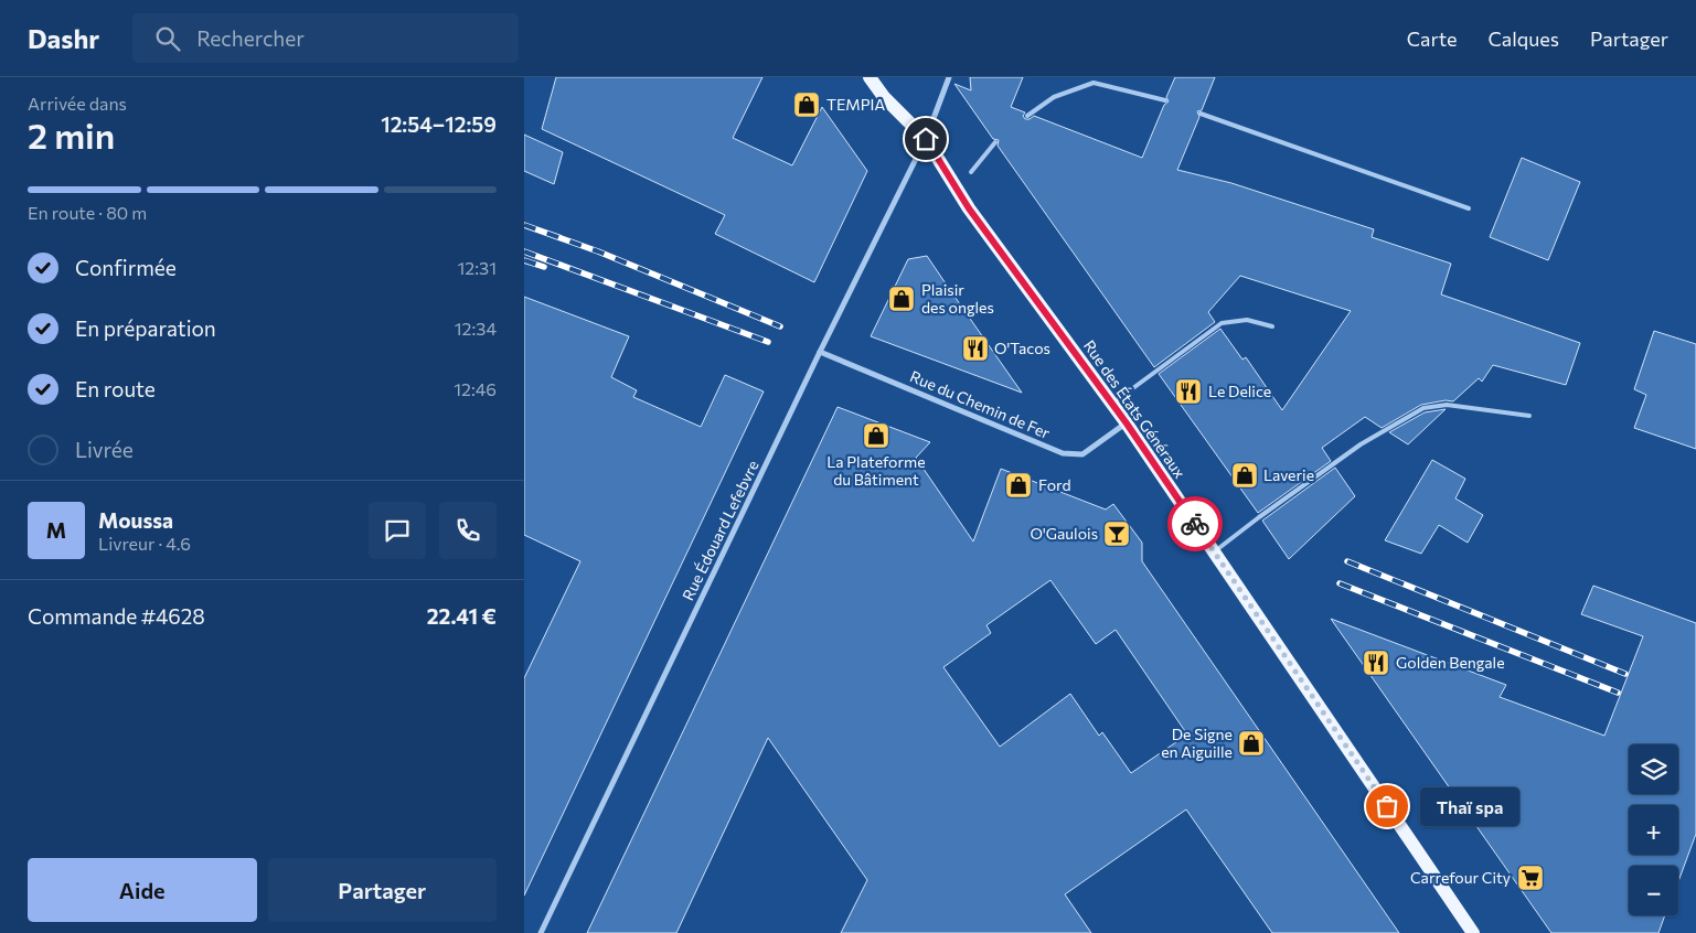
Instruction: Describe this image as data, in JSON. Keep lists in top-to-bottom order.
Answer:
{
  "streets": {
    "main road": ["Rue des États Généraux"],
    "street": ["Rue du Chemin de Fer", "Rue Édouard Lefebvre"]
  },
  "crossings": [
    ["Rue du Chemin de Fer", "Rue des États Généraux"],
    ["Rue du Chemin de Fer", "Rue Édouard Lefebvre"],
    ["Rue des États Généraux", "Rue Édouard Lefebvre"]
  ],
  "places": {
    "shop": [
      "TEMPIA",
      "Plaisir des ongles",
      "La Plateforme du Bâtiment",
      "Laverie",
      "Ford",
      "De Signe en Aiguille"
    ],
    "restaurant": ["O'Tacos", "Le Delice", "Golden Bengale"],
    "bar": ["O'Gaulois"],
    "other": ["Thaï spa"],
    "supermarket": ["Carrefour City"]
  },
  "page": {
    "header": "Dashr",
    "search": "Rechercher",
    "nav": ["Carte", "Calques", "Partager"],
    "heading": ["2 min", "Arrivée dans", "12:54–12:59"],
    "panel": [
      "Moussa",
      "Livreur · 4.6",
      "Commande #4628",
      "22.41 €"
    ],
    "bar": "En route · 80 m",
    "list": [
      ["Confirmée", "12:31"],
      ["En préparation", "12:34"],
      ["En route", "12:46"],
      "Livrée"
    ],
    "round": "M",
    "map_buttons": ["+", "−"],
    "bubble": "Thaï spa",
    "buttons": ["Aide", "Partager"]
  }
}
